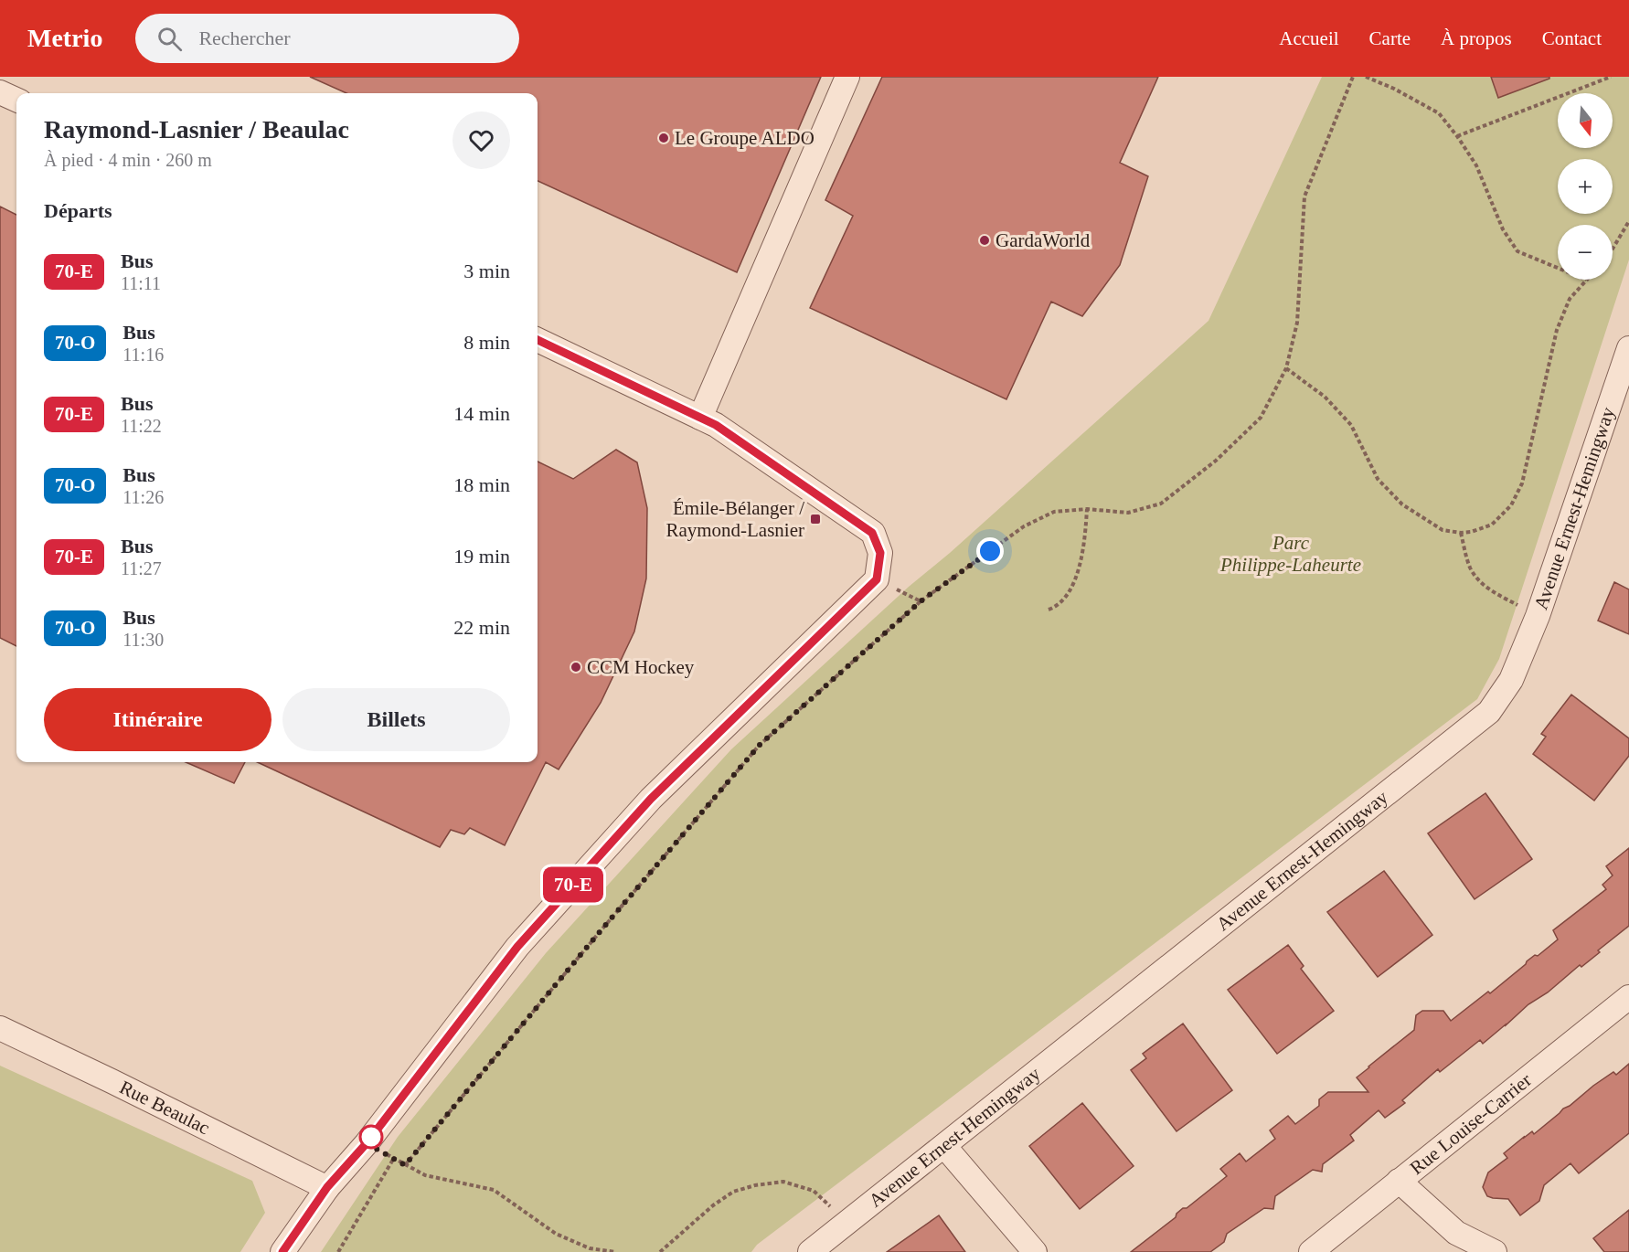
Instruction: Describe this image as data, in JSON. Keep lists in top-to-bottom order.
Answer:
{
  "streets": {
    "street": ["Avenue Ernest-Hemingway", "Rue Beaulac", "Rue Louise-Carrier"]
  },
  "parks": ["Parc Philippe-Laheurte"],
  "places": {
    "other": ["Le Groupe ALDO", "GardaWorld", "CCM Hockey"],
    "transit": ["Émile-Bélanger / Raymond-Lasnier"]
  },
  "lines": ["bus line 70-E"],
  "north": "bottom",
  "page": {
    "header": "Metrio",
    "search": "Rechercher",
    "nav": [
      "Accueil",
      "Carte",
      "À propos",
      "Contact"
    ],
    "on_map": "70-E",
    "map_buttons": ["+", "−"],
    "heading": [
      ["Raymond-Lasnier / Beaulac", "À pied · 4 min · 260 m"],
      "Départs"
    ],
    "list": [
      {
        "mark": "70-E",
        "name": "Bus",
        "note": "11:11",
        "value": "3 min"
      },
      {
        "mark": "70-O",
        "name": "Bus",
        "note": "11:16",
        "value": "8 min"
      },
      {
        "mark": "70-E",
        "name": "Bus",
        "note": "11:22",
        "value": "14 min"
      },
      {
        "mark": "70-O",
        "name": "Bus",
        "note": "11:26",
        "value": "18 min"
      },
      {
        "mark": "70-E",
        "name": "Bus",
        "note": "11:27",
        "value": "19 min"
      },
      {
        "mark": "70-O",
        "name": "Bus",
        "note": "11:30",
        "value": "22 min"
      }
    ],
    "buttons": ["Itinéraire", "Billets"]
  }
}
